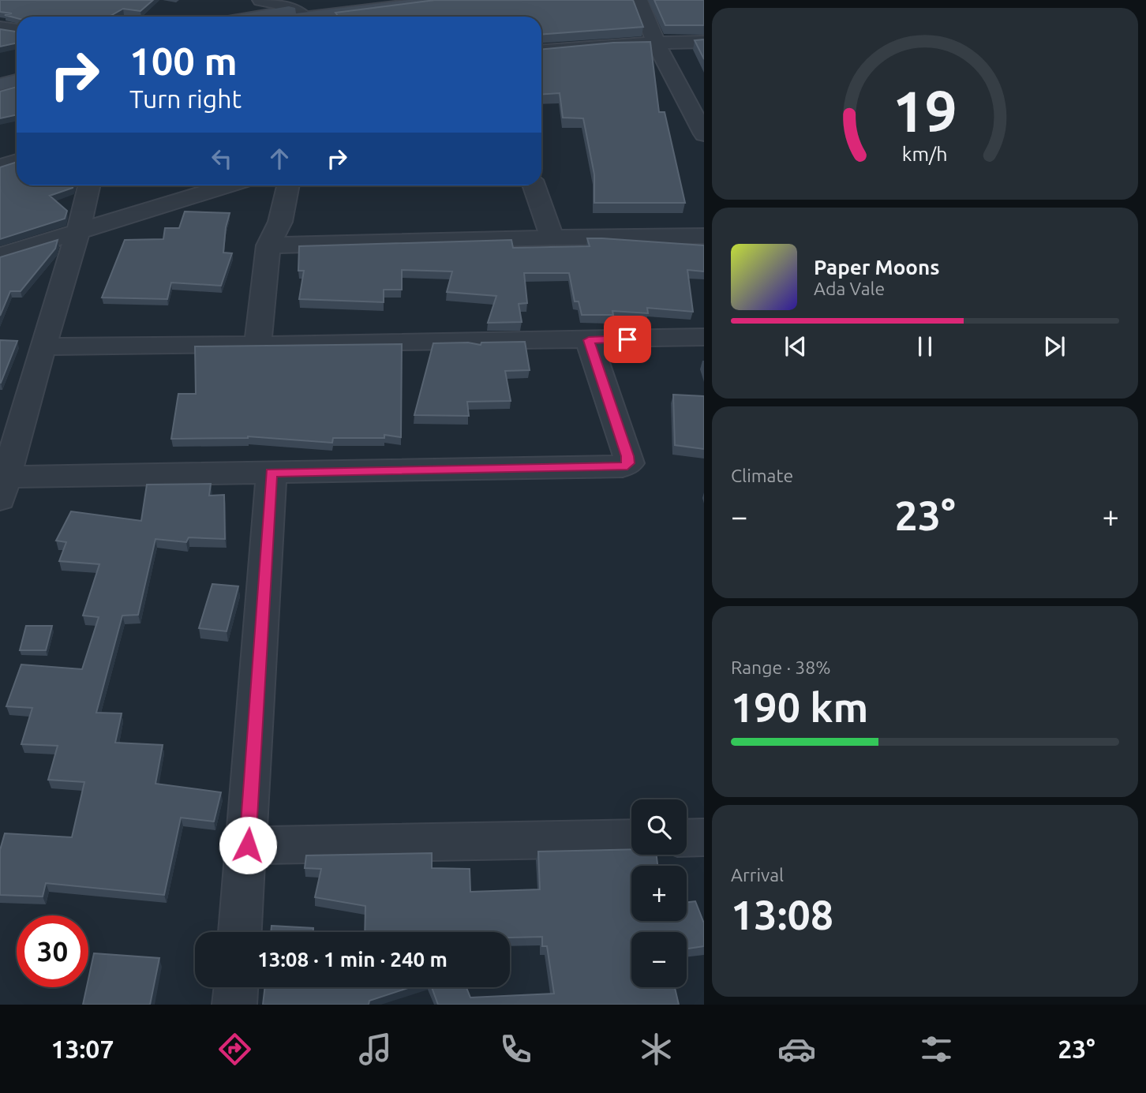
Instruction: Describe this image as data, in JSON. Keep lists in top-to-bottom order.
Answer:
{
  "page": {
    "turn": ["100 m", "Turn right"],
    "song": ["Paper Moons", "Ada Vale"],
    "tile": [
      "Climate",
      ["Range · 38%", "190 km"],
      ["Arrival", "13:08"]
    ],
    "heat": ["−", "23°", "+"],
    "map_buttons": ["+", "−"],
    "limit": "30",
    "trip": "13:08 · 1 min · 240 m",
    "tabs": ["13:07", "23°"],
    "gauge": ["19", "km/h"]
  }
}
